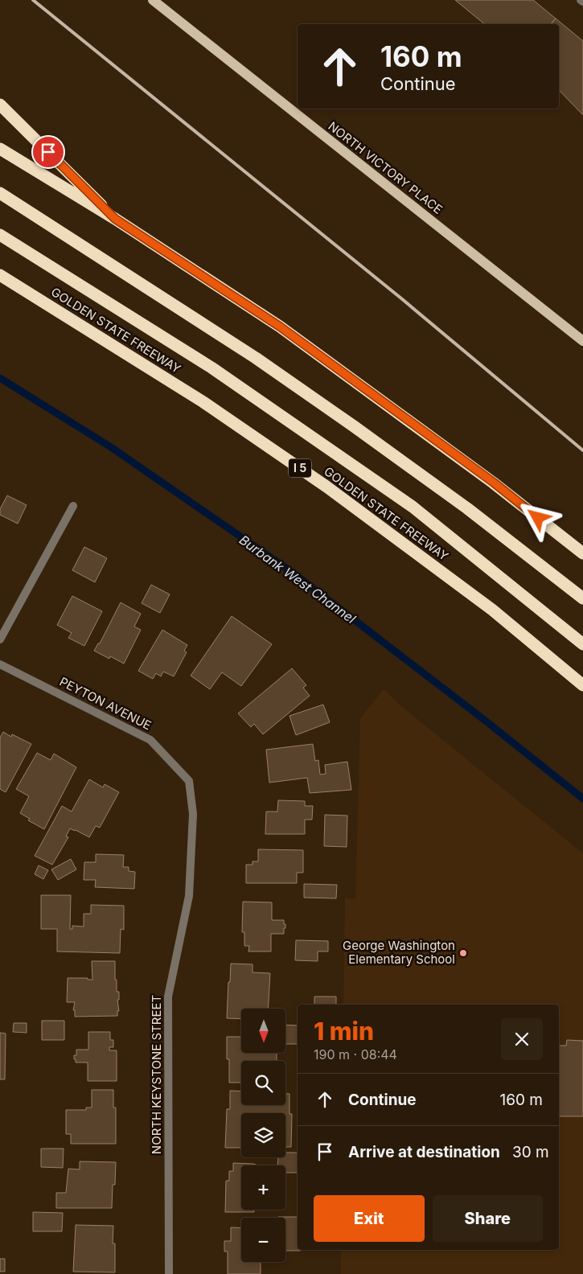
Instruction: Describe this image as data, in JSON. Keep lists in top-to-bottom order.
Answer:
{
  "streets": {
    "highway": ["GOLDEN STATE FREEWAY", "I 5"],
    "main road": ["NORTH VICTORY PLACE"],
    "street": ["PEYTON AVENUE", "NORTH KEYSTONE STREET"]
  },
  "crossings": [
    ["PEYTON AVENUE", "NORTH KEYSTONE STREET"]
  ],
  "water": ["Burbank West Channel"],
  "places": ["George Washington Elementary School"],
  "north": "bottom",
  "page": {
    "turn": ["160 m", "Continue"],
    "heading": ["1 min", "190 m · 08:44"],
    "map_buttons": ["+", "−"],
    "list": [
      {
        "name": "Continue",
        "value": "160 m"
      },
      {
        "name": "Arrive at destination",
        "value": "30 m"
      }
    ],
    "buttons": ["Exit", "Share"]
  }
}
